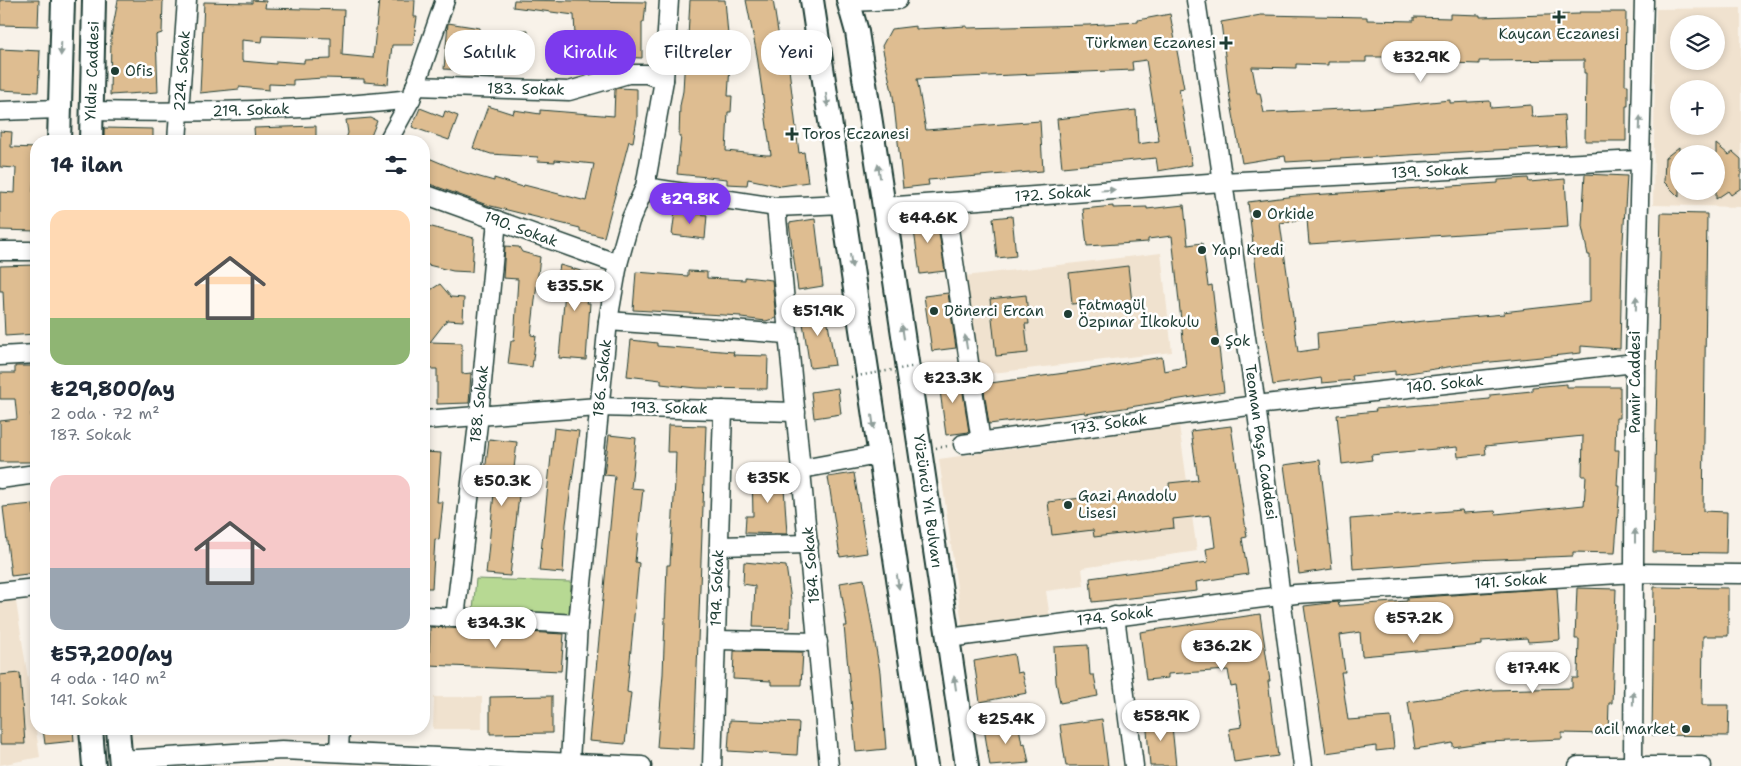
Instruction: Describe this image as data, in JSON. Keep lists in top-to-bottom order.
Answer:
{
  "streets": {
    "main road": ["Yıldız Caddesi", "Yüzüncü Yıl Bulvarı"],
    "street": [
      "224. Sokak",
      "183. Sokak",
      "219. Sokak",
      "139. Sokak",
      "172. Sokak",
      "190. Sokak",
      "186. Sokak",
      "Pamir Caddesi",
      "140. Sokak",
      "188. Sokak",
      "193. Sokak",
      "173. Sokak",
      "Teoman Paşa Caddesi",
      "184. Sokak",
      "141. Sokak",
      "194. Sokak",
      "174. Sokak"
    ]
  },
  "crossings": [
    ["Yıldız Caddesi", "219. Sokak"],
    ["224. Sokak", "219. Sokak"],
    ["183. Sokak", "219. Sokak"],
    ["183. Sokak", "186. Sokak"],
    ["139. Sokak", "172. Sokak"],
    ["139. Sokak", "Pamir Caddesi"],
    ["139. Sokak", "Teoman Paşa Caddesi"],
    ["172. Sokak", "Teoman Paşa Caddesi"],
    ["172. Sokak", "Yüzüncü Yıl Bulvarı"],
    ["190. Sokak", "186. Sokak"],
    ["190. Sokak", "188. Sokak"],
    ["186. Sokak", "193. Sokak"],
    ["Pamir Caddesi", "140. Sokak"],
    ["Pamir Caddesi", "141. Sokak"],
    ["140. Sokak", "173. Sokak"],
    ["140. Sokak", "Teoman Paşa Caddesi"],
    ["188. Sokak", "193. Sokak"],
    ["193. Sokak", "184. Sokak"],
    ["193. Sokak", "194. Sokak"],
    ["173. Sokak", "Teoman Paşa Caddesi"],
    ["Teoman Paşa Caddesi", "141. Sokak"],
    ["Teoman Paşa Caddesi", "174. Sokak"],
    ["Yüzüncü Yıl Bulvarı", "174. Sokak"],
    ["141. Sokak", "174. Sokak"]
  ],
  "one_way": ["172. Sokak", "Pamir Caddesi"],
  "places": {
    "health": ["Kaycan Eczanesi", "Türkmen Eczanesi", "Toros Eczanesi"],
    "other": [
      "Ofis",
      "Orkide",
      "Yapı Kredi",
      "Dönerci Ercan",
      "Fatmagül Özpınar İlkokulu",
      "Şok",
      "Gazi Anadolu Lisesi",
      "acil market"
    ]
  },
  "page": {
    "map_buttons": ["+", "−"],
    "chip": [
      "Satılık",
      "Kiralık",
      "Filtreler",
      "Yeni"
    ],
    "price": [
      "₺32.9K",
      "₺29.8K",
      "₺44.6K",
      "₺35.5K",
      "₺51.9K",
      "₺23.3K",
      "₺35K",
      "₺50.3K",
      "₺57.2K",
      "₺34.3K",
      "₺36.2K",
      "₺17.4K",
      "₺58.9K",
      "₺25.4K"
    ],
    "heading": "14 ilan",
    "list": [
      {
        "name": "₺29,800/ay",
        "note": "2 oda · 72 m² · 187. Sokak"
      },
      {
        "name": "₺57,200/ay",
        "note": "4 oda · 140 m² · 141. Sokak"
      }
    ]
  }
}
